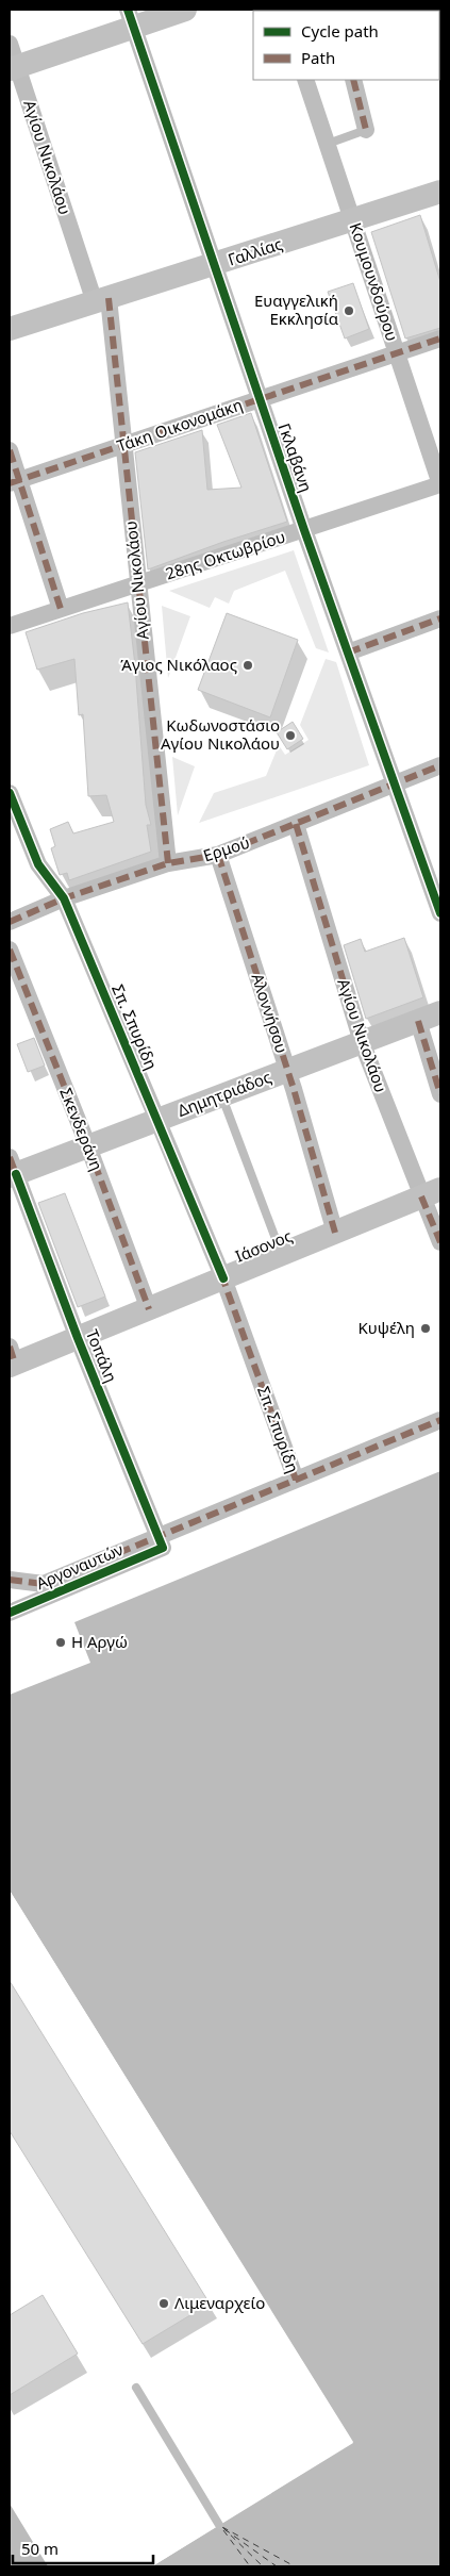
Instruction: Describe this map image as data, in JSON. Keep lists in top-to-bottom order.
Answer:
{
  "streets": {
    "main road": ["Γαλλίας", "Δημητριάδος", "Ιάσονος"],
    "street": [
      "Αγίου Νικολάου",
      "Κουμουνδούρου",
      "Τάκη Οικονομάκη",
      "Γκλαβάνη",
      "28ης Οκτωβρίου",
      "Ερμού",
      "Αλοννήσου",
      "Σπ. Σπυρίδη",
      "Σκενδεράνη",
      "Τοπάλη",
      "Αργοναυτών"
    ]
  },
  "crossings": [
    ["Αγίου Νικολάου", "Γαλλίας"],
    ["Αγίου Νικολάου", "Τάκη Οικονομάκη"],
    ["Αγίου Νικολάου", "28ης Οκτωβρίου"],
    ["Αγίου Νικολάου", "Ερμού"],
    ["Αγίου Νικολάου", "Δημητριάδος"],
    ["Αγίου Νικολάου", "Ιάσονος"],
    ["Γαλλίας", "Κουμουνδούρου"],
    ["Γαλλίας", "Γκλαβάνη"],
    ["Κουμουνδούρου", "Τάκη Οικονομάκη"],
    ["Κουμουνδούρου", "28ης Οκτωβρίου"],
    ["Τάκη Οικονομάκη", "Γκλαβάνη"],
    ["Γκλαβάνη", "28ης Οκτωβρίου"],
    ["Γκλαβάνη", "Ερμού"],
    ["Ερμού", "Αλοννήσου"],
    ["Ερμού", "Σπ. Σπυρίδη"],
    ["Αλοννήσου", "Δημητριάδος"],
    ["Αλοννήσου", "Ιάσονος"],
    ["Σπ. Σπυρίδη", "Δημητριάδος"],
    ["Σπ. Σπυρίδη", "Ιάσονος"],
    ["Σπ. Σπυρίδη", "Αργοναυτών"],
    ["Δημητριάδος", "Σκενδεράνη"],
    ["Δημητριάδος", "Τοπάλη"],
    ["Σκενδεράνη", "Ιάσονος"],
    ["Ιάσονος", "Τοπάλη"],
    ["Τοπάλη", "Αργοναυτών"]
  ],
  "places": [
    "Ευαγγελική Εκκλησία",
    "Άγιος Νικόλαος",
    "Κωδωνοστάσιο Αγίου Νικολάου",
    "Κυψέλη",
    "Η Αργώ",
    "Λιμεναρχείο"
  ],
  "legend": ["Cycle path", "Path"],
  "scale_bar": "50 m"
}
